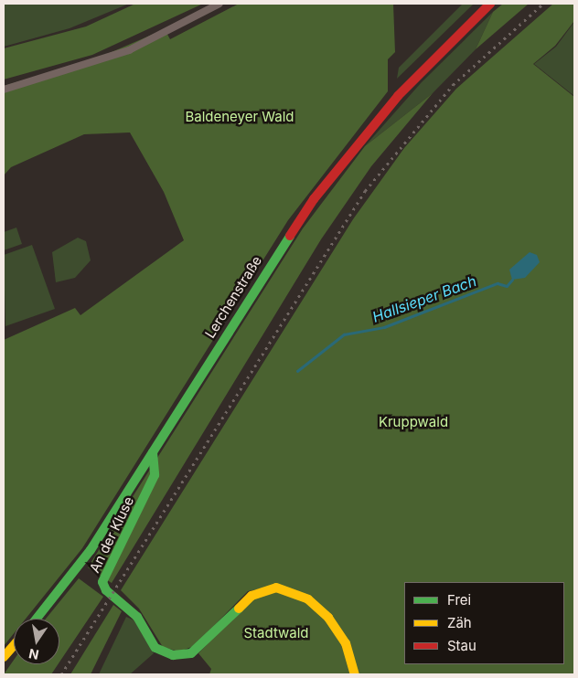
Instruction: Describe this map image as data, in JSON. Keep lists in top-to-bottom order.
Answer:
{
  "streets": {
    "main road": ["Lerchenstraße", "An der Kluse"]
  },
  "crossings": [
    ["Lerchenstraße", "An der Kluse"]
  ],
  "water": ["Hallsieper Bach"],
  "parks": ["Baldeneyer Wald", "Kruppwald", "Stadtwald"],
  "legend": ["Frei", "Zäh", "Stau"],
  "north": "bottom"
}
